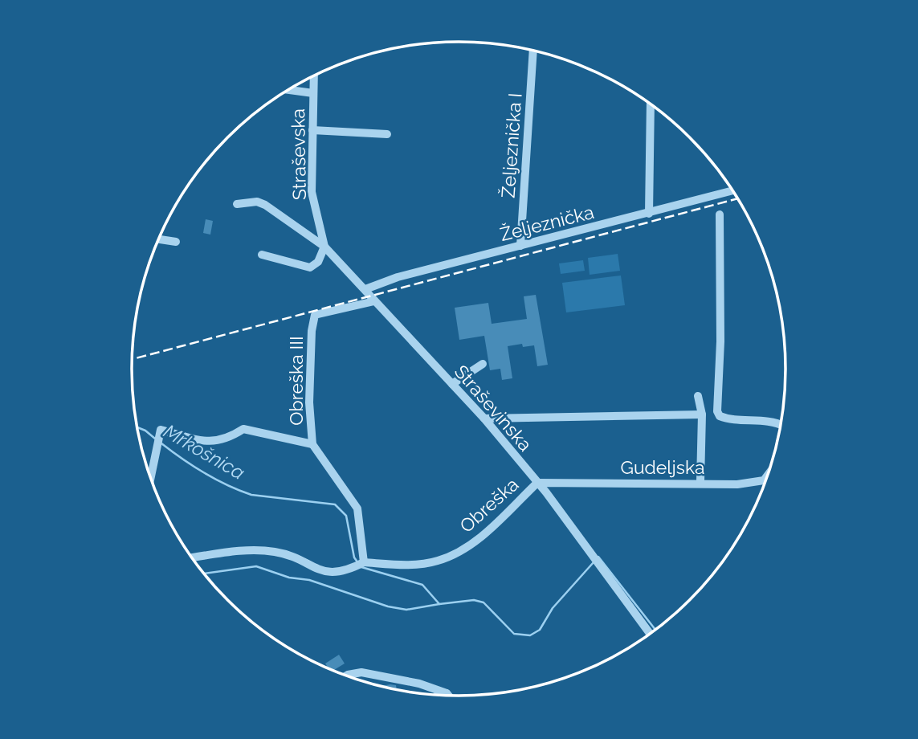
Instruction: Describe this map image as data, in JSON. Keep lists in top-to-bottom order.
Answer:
{
  "streets": {
    "street": [
      "Željeznička I",
      "Straševska",
      "Željeznička",
      "Obreška III",
      "Straševinska",
      "Gudeljska",
      "Obreška"
    ]
  },
  "crossings": [
    ["Željeznička I", "Željeznička"],
    ["Željeznička", "Straševinska"],
    ["Obreška III", "Straševinska"],
    ["Obreška III", "Obreška"],
    ["Straševinska", "Gudeljska"],
    ["Straševinska", "Obreška"],
    ["Gudeljska", "Obreška"]
  ],
  "water": ["Mrkošnica"]
}
